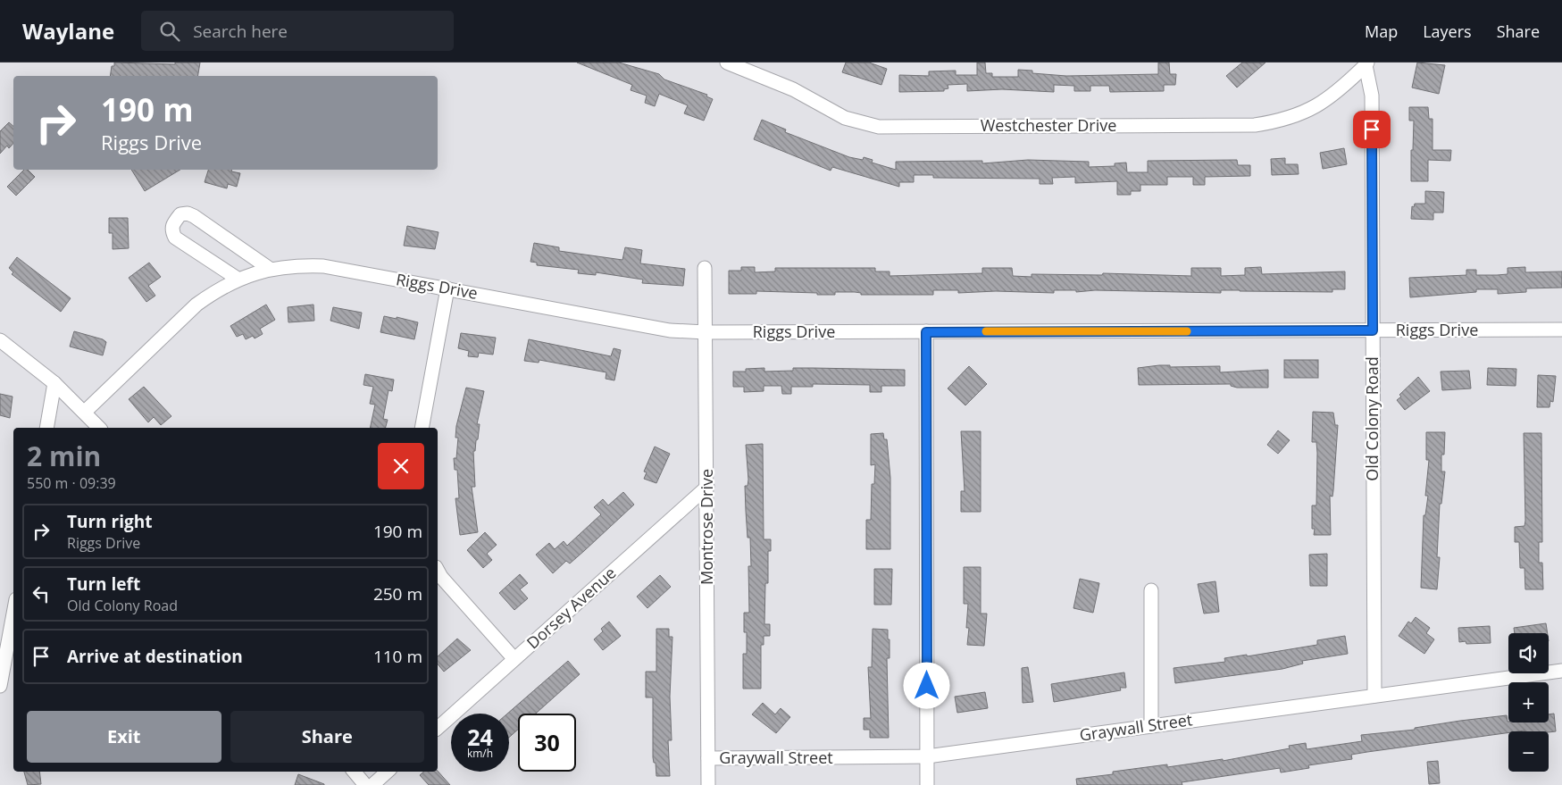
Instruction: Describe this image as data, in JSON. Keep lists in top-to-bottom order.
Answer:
{
  "streets": {
    "street": [
      "Westchester Drive",
      "Riggs Drive",
      "Old Colony Road",
      "Montrose Drive",
      "Dorsey Avenue",
      "Graywall Street"
    ]
  },
  "crossings": [
    ["Westchester Drive", "Old Colony Road"],
    ["Riggs Drive", "Old Colony Road"],
    ["Riggs Drive", "Montrose Drive"],
    ["Old Colony Road", "Graywall Street"],
    ["Montrose Drive", "Dorsey Avenue"],
    ["Montrose Drive", "Graywall Street"]
  ],
  "page": {
    "header": "Waylane",
    "search": "Search here",
    "nav": ["Map", "Layers", "Share"],
    "turn": ["190 m", "Riggs Drive"],
    "heading": ["2 min", "550 m · 09:39"],
    "list": [
      {
        "name": "Turn right",
        "note": "Riggs Drive",
        "value": "190 m"
      },
      {
        "name": "Turn left",
        "note": "Old Colony Road",
        "value": "250 m"
      },
      {
        "name": "Arrive at destination",
        "value": "110 m"
      }
    ],
    "map_buttons": ["+", "−"],
    "buttons": ["Exit", "Share"],
    "speed": "24 km/h",
    "limit": "30"
  }
}
